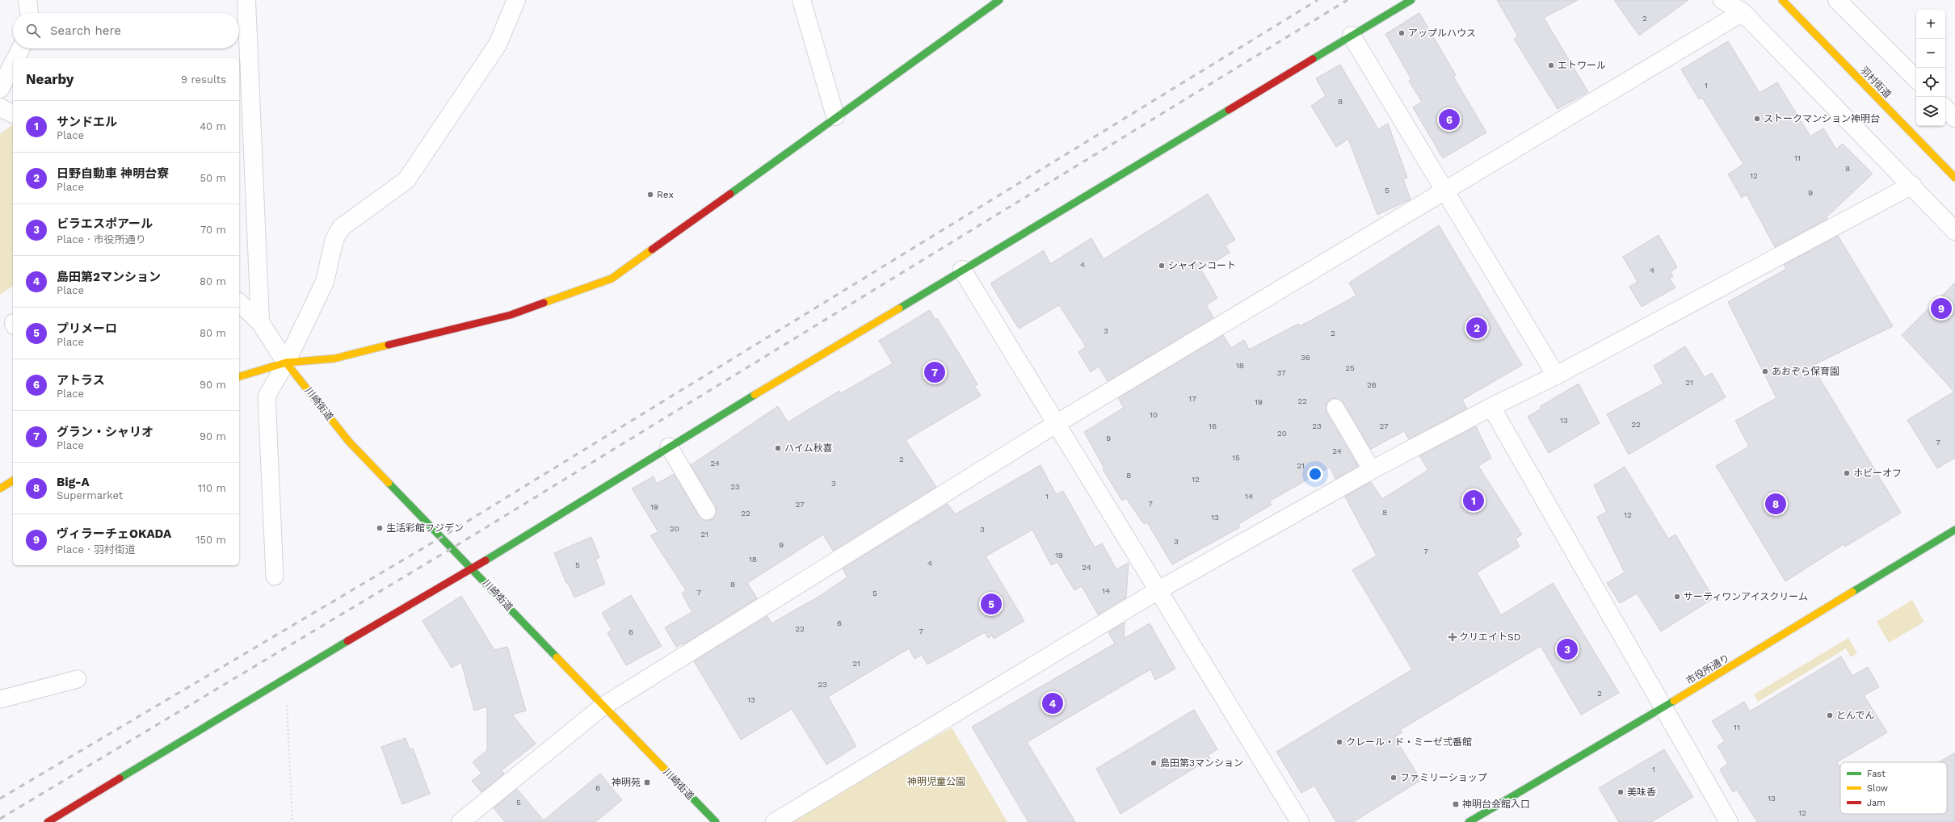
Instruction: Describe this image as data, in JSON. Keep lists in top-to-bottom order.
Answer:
{
  "streets": {
    "street": ["羽村街道", "川崎街道", "市役所通り"]
  },
  "parks": ["神明児童公園"],
  "places": {
    "other": [
      "アップルハウス",
      "エトワール",
      "ストークマンション神明台",
      "Rex",
      "シャインコート",
      "あおぞら保育園",
      "ハイム秋喜",
      "ホビーオフ",
      "生活彩館フジデン",
      "サーティワンアイスクリーム",
      "とんでん",
      "クレール・ド・ミーゼ弍番館",
      "島田第3マンション",
      "ファミリーショップ",
      "美味香"
    ],
    "health": ["クリエイトSD"],
    "transit": ["神明苑", "神明台会館入口"]
  },
  "house_numbers": [
    "2",
    "1",
    "8",
    "11",
    "8",
    "12",
    "5",
    "9",
    "4",
    "4",
    "3",
    "2",
    "36",
    "18",
    "25",
    "37",
    "21",
    "26",
    "17",
    "22",
    "19",
    "10",
    "13",
    "22",
    "16",
    "23",
    "27",
    "20",
    "9",
    "7",
    "24",
    "15",
    "2",
    "24",
    "21",
    "8",
    "12",
    "3",
    "23",
    "1",
    "14",
    "7",
    "27",
    "19",
    "8",
    "22",
    "12",
    "13",
    "20",
    "3",
    "21",
    "3",
    "9",
    "7",
    "19",
    "18",
    "4",
    "5",
    "24",
    "8",
    "14",
    "7",
    "5",
    "6",
    "22",
    "7",
    "6",
    "21",
    "23",
    "2",
    "13",
    "11",
    "1",
    "6",
    "13",
    "5",
    "12"
  ],
  "legend": ["Fast", "Slow", "Jam"],
  "page": {
    "map_buttons": ["+", "−"],
    "search": "Search here",
    "heading": ["Nearby", "9 results"],
    "list": [
      {
        "mark": "1",
        "name": "サンドエル",
        "note": "Place",
        "value": "40 m"
      },
      {
        "mark": "2",
        "name": "日野自動車 神明台寮",
        "note": "Place",
        "value": "50 m"
      },
      {
        "mark": "3",
        "name": "ビラエスポアール",
        "note": "Place · 市役所通り",
        "value": "70 m"
      },
      {
        "mark": "4",
        "name": "島田第2マンション",
        "note": "Place",
        "value": "80 m"
      },
      {
        "mark": "5",
        "name": "プリメーロ",
        "note": "Place",
        "value": "80 m"
      },
      {
        "mark": "6",
        "name": "アトラス",
        "note": "Place",
        "value": "90 m"
      },
      {
        "mark": "7",
        "name": "グラン・シャリオ",
        "note": "Place",
        "value": "90 m"
      },
      {
        "mark": "8",
        "name": "Big-A",
        "note": "Supermarket",
        "value": "110 m"
      },
      {
        "mark": "9",
        "name": "ヴィラーチェOKADA",
        "note": "Place · 羽村街道",
        "value": "150 m"
      }
    ],
    "pins": [
      "6",
      "9",
      "2",
      "7",
      "1",
      "8",
      "5",
      "3",
      "4"
    ]
  }
}
